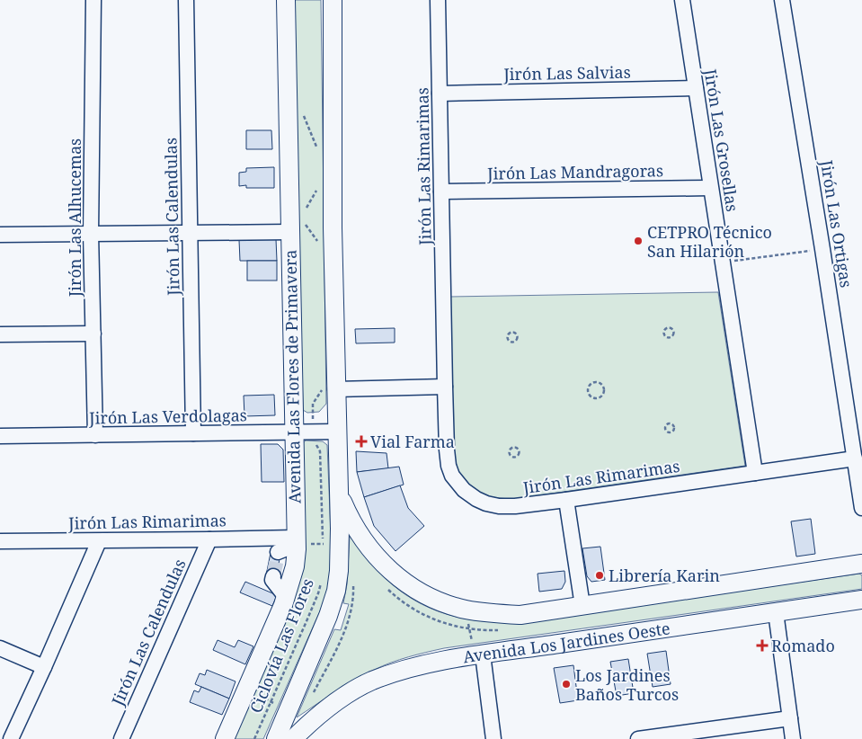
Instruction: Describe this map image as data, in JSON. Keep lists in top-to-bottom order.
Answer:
{
  "streets": {
    "main road": ["Avenida Las Flores de Primavera", "Avenida Los Jardines Oeste"],
    "street": [
      "Jirón Las Salvias",
      "Jirón Las Grosellas",
      "Jirón Las Rimarimas",
      "Jirón Las Mandragoras",
      "Jirón Las Calendulas",
      "Jirón Las Alhucemas",
      "Jirón Las Ortigas",
      "Jirón Las Verdolagas"
    ],
    "path": ["Ciclovía Las Flores"]
  },
  "crossings": [
    ["Jirón Las Salvias", "Jirón Las Grosellas"],
    ["Jirón Las Salvias", "Jirón Las Rimarimas"],
    ["Jirón Las Grosellas", "Jirón Las Rimarimas"],
    ["Jirón Las Grosellas", "Jirón Las Mandragoras"],
    ["Jirón Las Rimarimas", "Jirón Las Mandragoras"],
    ["Jirón Las Rimarimas", "Jirón Las Calendulas"],
    ["Jirón Las Rimarimas", "Jirón Las Ortigas"],
    ["Jirón Las Rimarimas", "Avenida Las Flores de Primavera"],
    ["Jirón Las Calendulas", "Jirón Las Verdolagas"],
    ["Jirón Las Alhucemas", "Jirón Las Verdolagas"],
    ["Avenida Las Flores de Primavera", "Jirón Las Verdolagas"]
  ],
  "places": {
    "other": ["CETPRO Técnico San Hilarión", "Librería Karin", "Los Jardines Baños Turcos"],
    "health": ["Vial Farma", "Romado"]
  }
}
